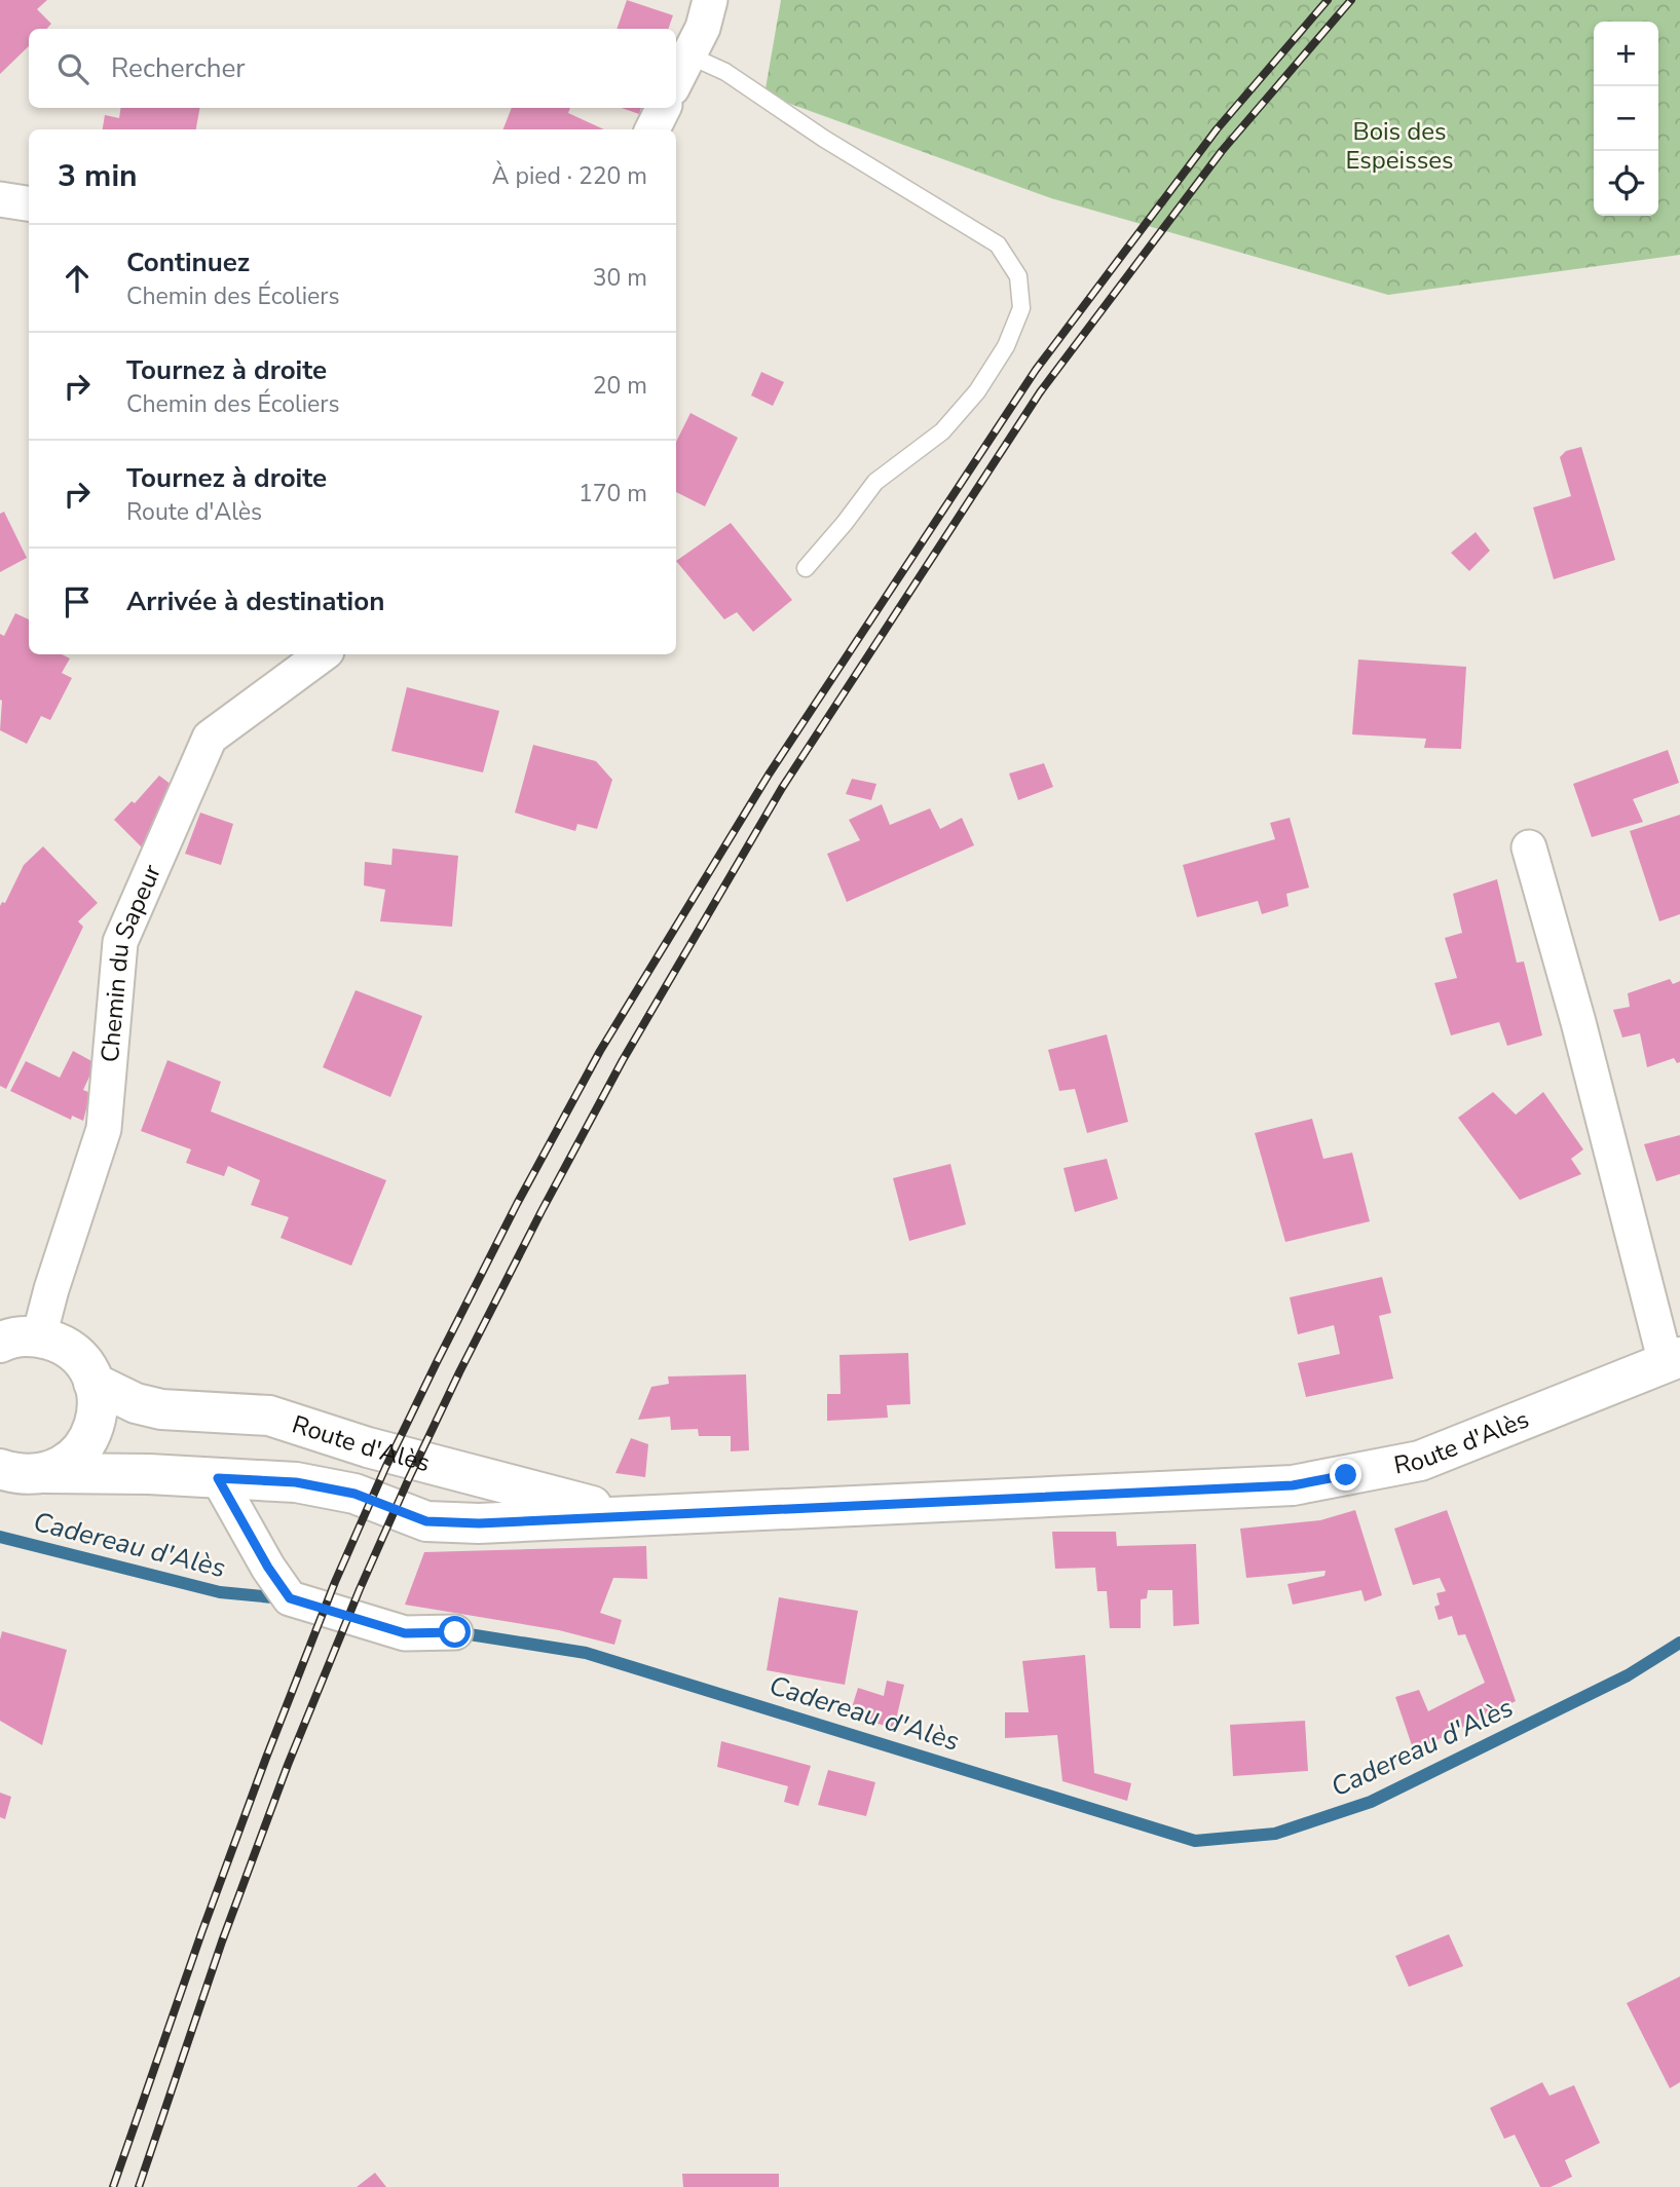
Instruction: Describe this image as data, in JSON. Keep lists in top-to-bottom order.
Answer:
{
  "streets": {
    "main road": ["Route d'Alès"],
    "street": ["Chemin du Sapeur"]
  },
  "water": ["Cadereau d'Alès"],
  "parks": ["Bois des Espeisses"],
  "page": {
    "map_buttons": ["+", "−"],
    "search": "Rechercher",
    "heading": ["3 min", "À pied · 220 m"],
    "list": [
      ["Continuez", "Chemin des Écoliers", "30 m"],
      ["Tournez à droite", "Chemin des Écoliers", "20 m"],
      ["Tournez à droite", "Route d'Alès", "170 m"],
      "Arrivée à destination"
    ]
  }
}
